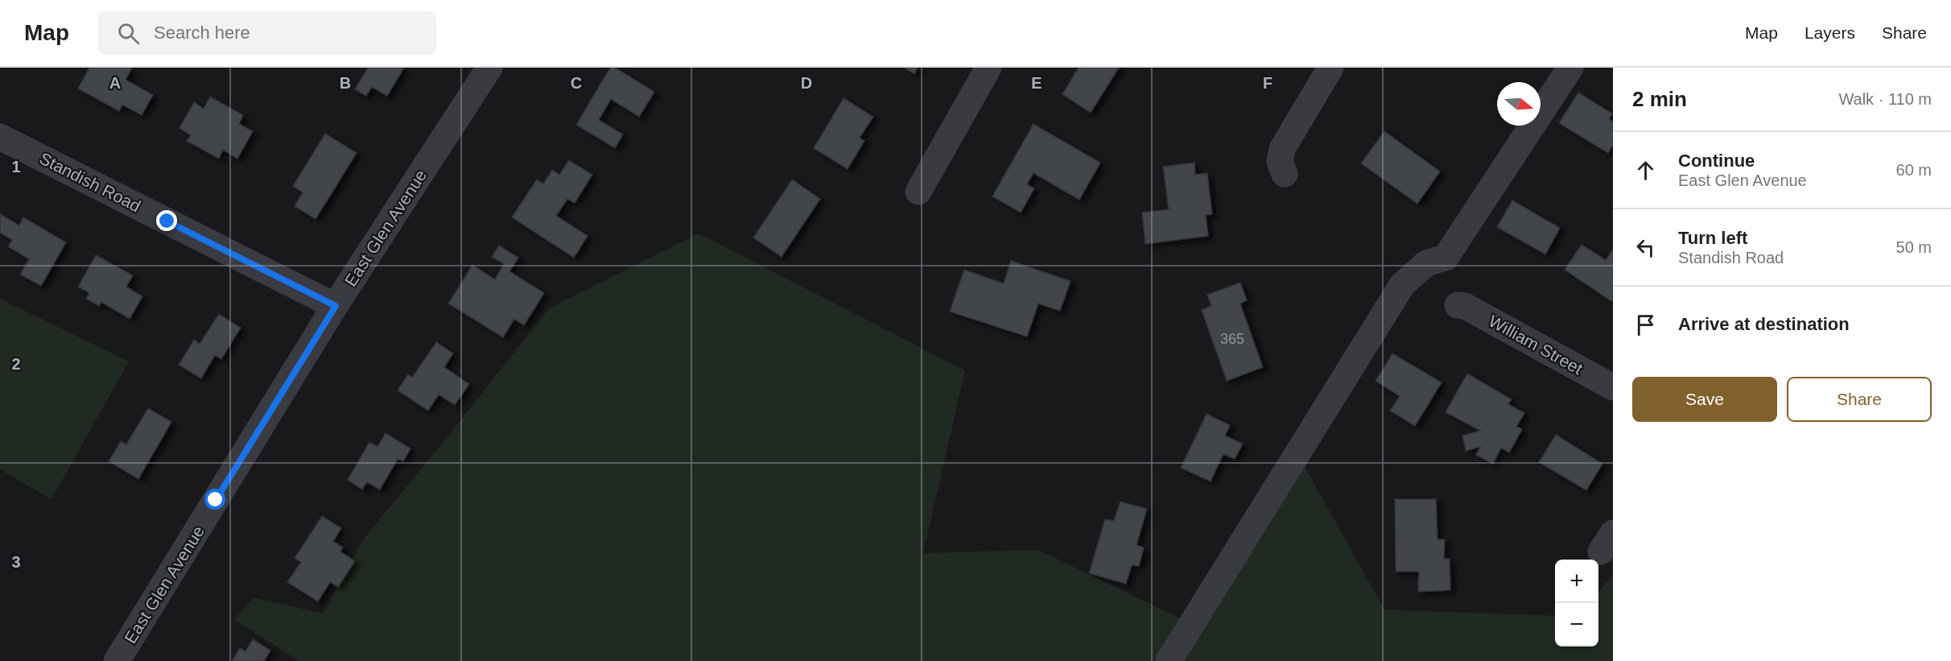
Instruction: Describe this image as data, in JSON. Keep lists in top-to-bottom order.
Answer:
{
  "streets": {
    "street": ["Standish Road", "East Glen Avenue", "William Street"]
  },
  "crossings": [
    ["Standish Road", "East Glen Avenue"]
  ],
  "house_numbers": ["365"],
  "north": "right",
  "page": {
    "header": "Map",
    "search": "Search here",
    "nav": ["Map", "Layers", "Share"],
    "heading": ["2 min", "Walk · 110 m"],
    "list": [
      ["Continue", "East Glen Avenue", "60 m"],
      ["Turn left", "Standish Road", "50 m"],
      "Arrive at destination"
    ],
    "buttons": ["Save", "Share"],
    "map_buttons": ["+", "−"]
  },
  "grid": {
    "columns": [
      "A",
      "B",
      "C",
      "D",
      "E",
      "F"
    ],
    "rows": ["1", "2", "3"]
  }
}
